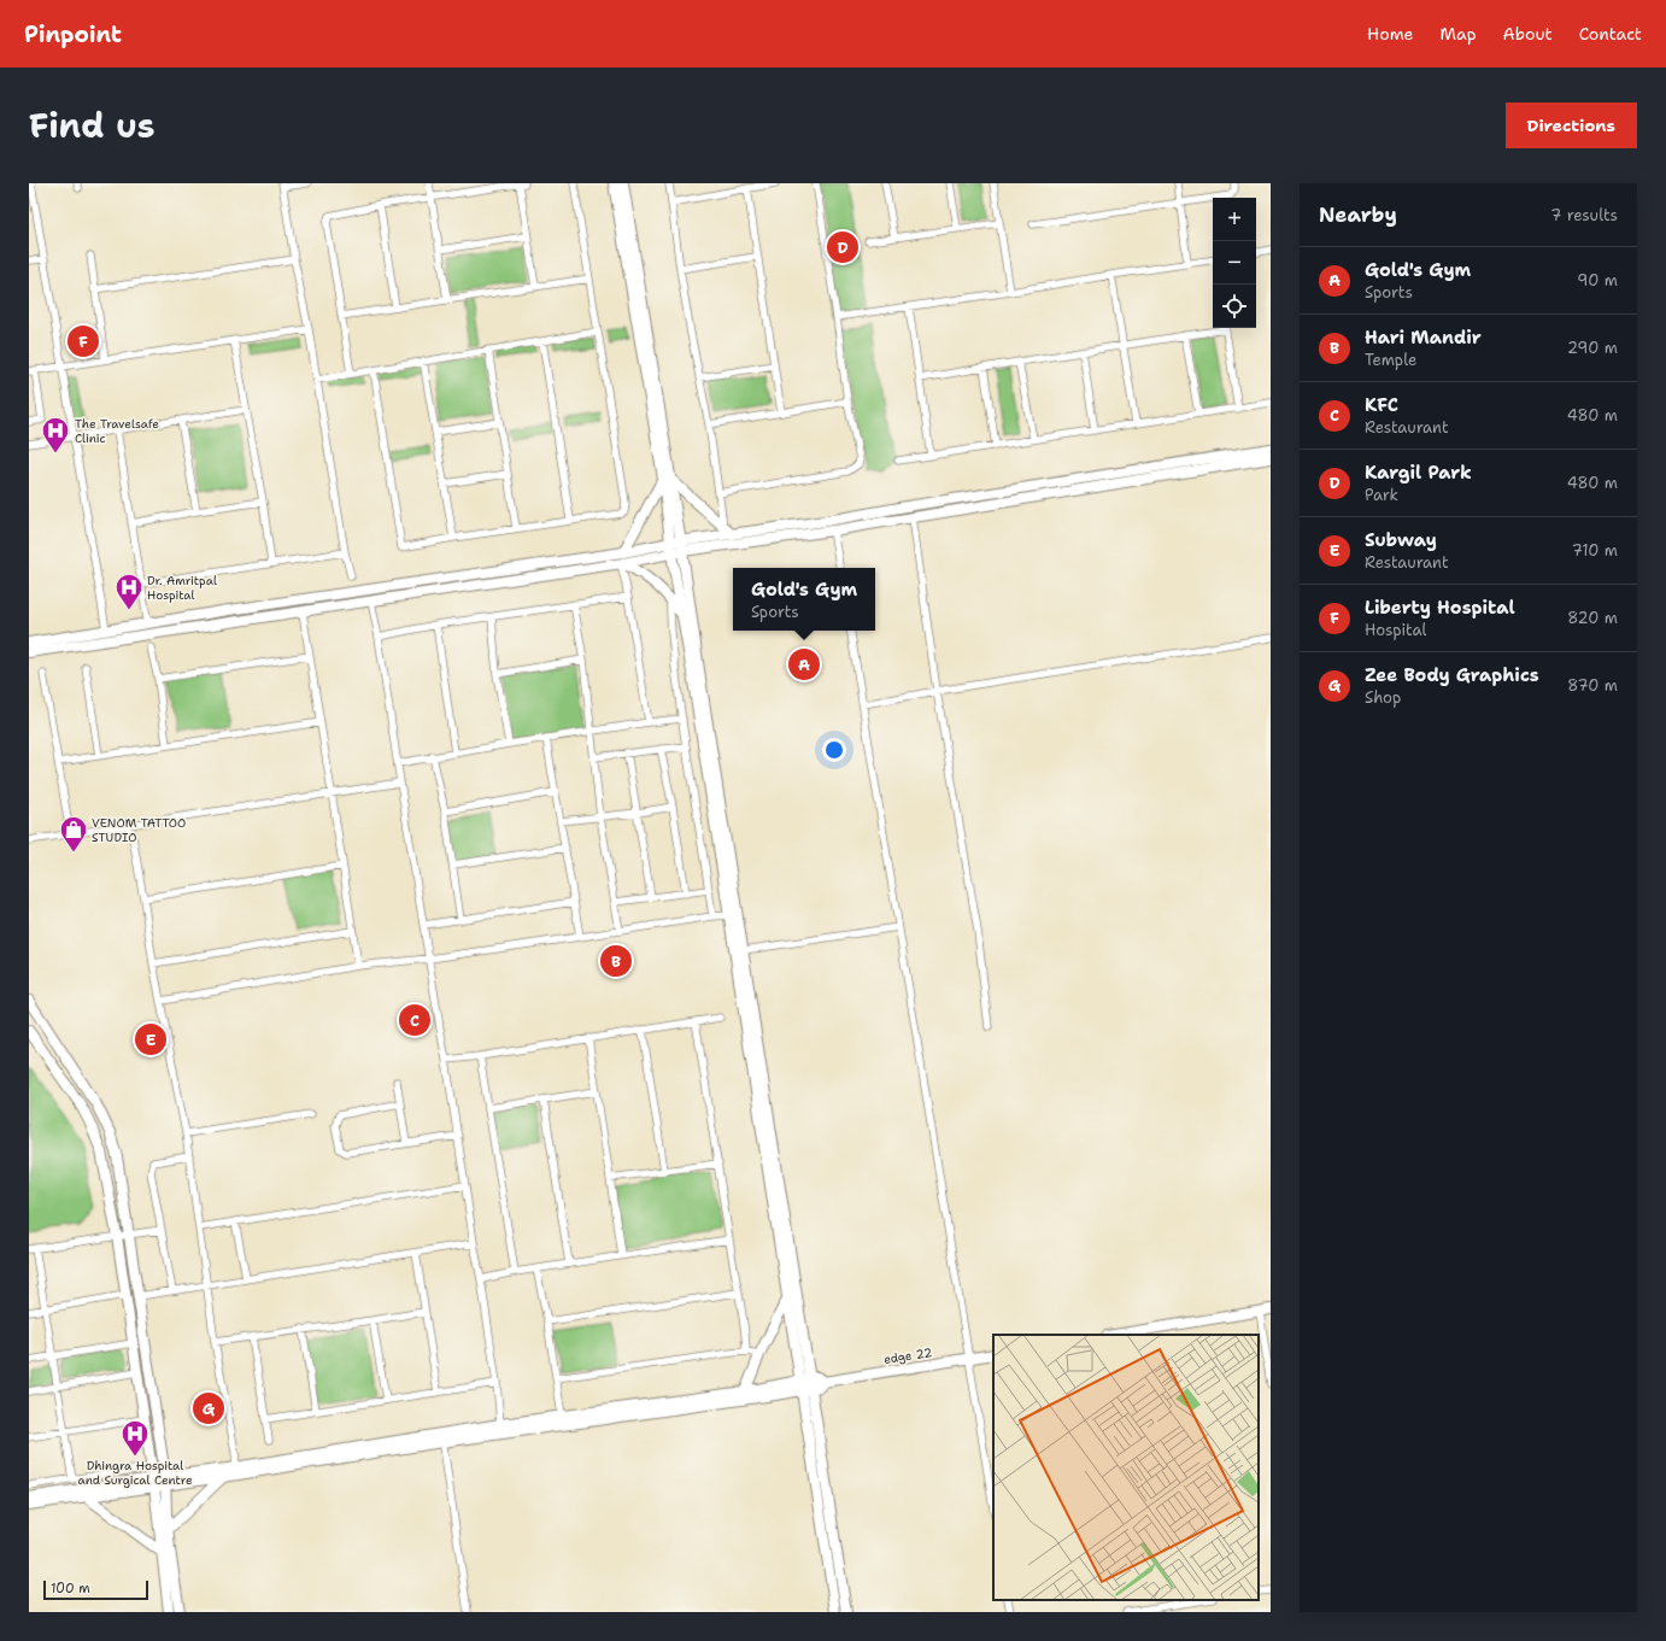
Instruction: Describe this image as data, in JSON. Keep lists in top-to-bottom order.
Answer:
{
  "streets": {
    "main road": ["edge 22"]
  },
  "places": {
    "hospital": ["The Travelsafe Clinic", "Dr. Amritpal Hospital", "Dhingra Hospital and Surgical Centre"],
    "shop": ["VENOM TATTOO STUDIO"]
  },
  "scale_bar": "100 m",
  "page": {
    "header": "Pinpoint",
    "nav": [
      "Home",
      "Map",
      "About",
      "Contact"
    ],
    "title": "Find us",
    "buttons": "Directions",
    "heading": ["Nearby", "7 results"],
    "map_buttons": ["+", "−"],
    "pins": [
      "D",
      "F",
      "A",
      "B",
      "C",
      "E",
      "G"
    ],
    "list": [
      {
        "mark": "A",
        "name": "Gold's Gym",
        "note": "Sports",
        "value": "90 m"
      },
      {
        "mark": "B",
        "name": "Hari Mandir",
        "note": "Temple",
        "value": "290 m"
      },
      {
        "mark": "C",
        "name": "KFC",
        "note": "Restaurant",
        "value": "480 m"
      },
      {
        "mark": "D",
        "name": "Kargil Park",
        "note": "Park",
        "value": "480 m"
      },
      {
        "mark": "E",
        "name": "Subway",
        "note": "Restaurant",
        "value": "710 m"
      },
      {
        "mark": "F",
        "name": "Liberty Hospital",
        "note": "Hospital",
        "value": "820 m"
      },
      {
        "mark": "G",
        "name": "Zee Body Graphics",
        "note": "Shop",
        "value": "870 m"
      }
    ],
    "popup": ["Gold's Gym", "Sports"],
    "scale": "100 m"
  }
}
